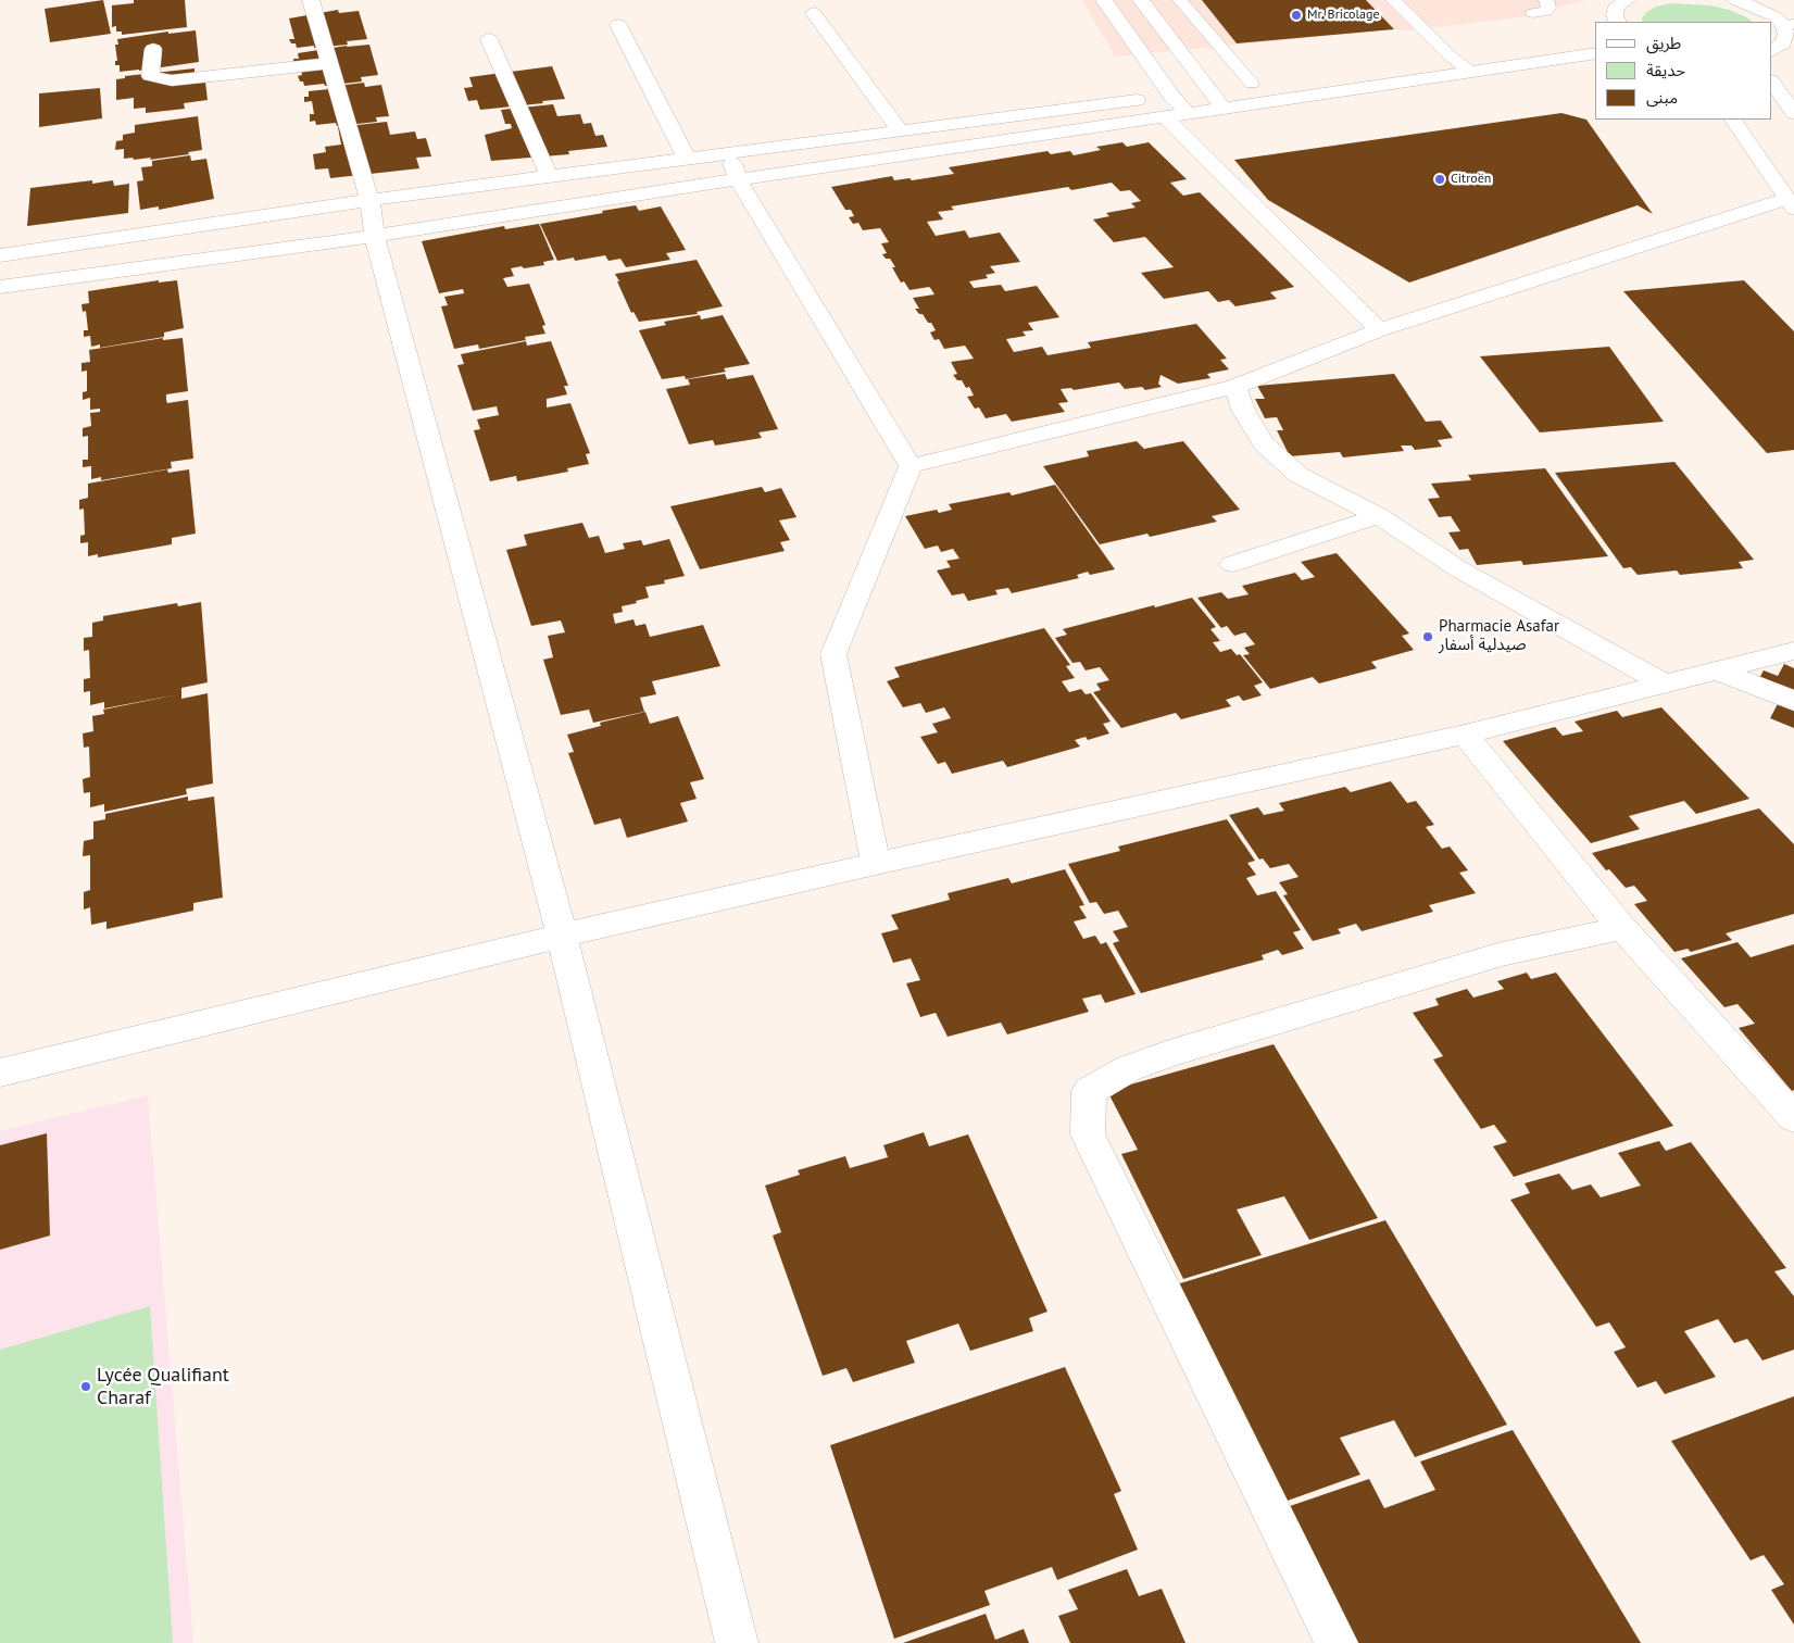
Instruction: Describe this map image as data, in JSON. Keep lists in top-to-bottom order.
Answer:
{
  "places": [
    "Mr. Bricolage",
    "Citroën",
    "Pharmacie Asafar صيدلية أسفار",
    "Lycée Qualifiant Charaf"
  ],
  "legend": ["طريق", "حديقة", "مبنى"]
}
